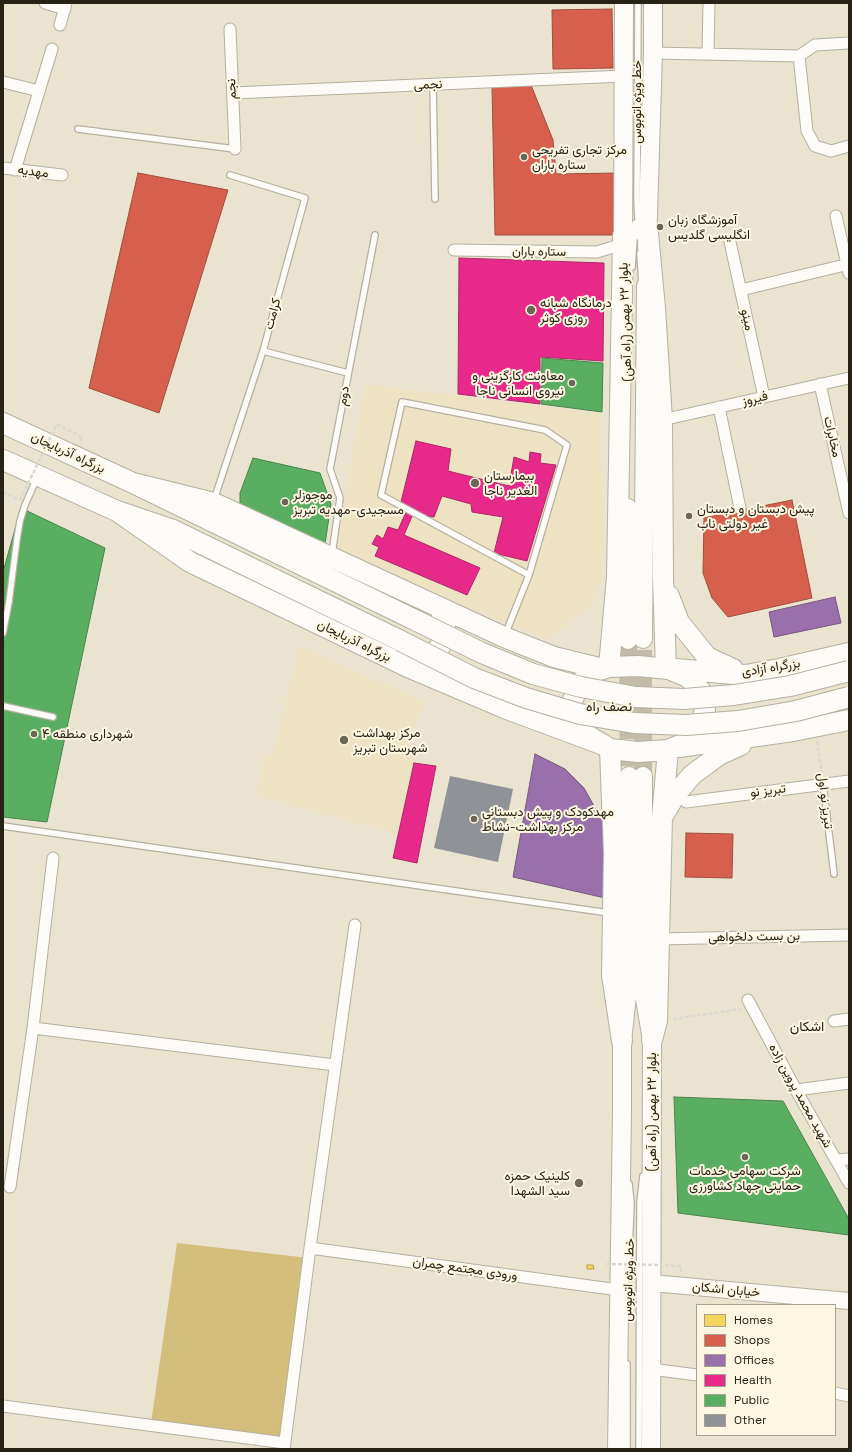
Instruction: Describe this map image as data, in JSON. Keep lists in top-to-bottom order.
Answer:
{
  "streets": {
    "highway": ["بزرگراه آذربایجان", "بزرگراه آزادی"],
    "main road": ["بلوار ۲۲ بهمن (راه آهن)", "خیابان اشکان"],
    "street": [
      "نجمی",
      "نجم",
      "مهدیه",
      "ستاره باران",
      "مینو",
      "فیروز",
      "مخابرات",
      "تبریز نو",
      "بن بست دلخواهی",
      "شهید محمد پروین زاده",
      "ورودی مجتمع چمران"
    ],
    "lane": [
      "خط ویژه اتوبوس",
      "کرامت",
      "دوم",
      "تبریز نو اول"
    ]
  },
  "crossings": [
    ["نجمی", "نجم"],
    ["نجمی", "بلوار ۲۲ بهمن (راه آهن)"],
    ["خط ویژه اتوبوس", "بلوار ۲۲ بهمن (راه آهن)"],
    ["خط ویژه اتوبوس", "ورودی مجتمع چمران"],
    ["ستاره باران", "بلوار ۲۲ بهمن (راه آهن)"],
    ["کرامت", "بزرگراه آذربایجان"],
    ["مینو", "فیروز"],
    ["بلوار ۲۲ بهمن (راه آهن)", "ورودی مجتمع چمران"],
    ["بلوار ۲۲ بهمن (راه آهن)", "خیابان اشکان"],
    ["دوم", "بزرگراه آذربایجان"],
    ["فیروز", "مخابرات"],
    ["بزرگراه آذربایجان", "بزرگراه آزادی"],
    ["تبریز نو", "تبریز نو اول"]
  ],
  "districts": ["نصف راه", "اشکان"],
  "places": [
    "مرکز تجاری تفریحی ستاره باران",
    "آموزشگاه زبان انگلیسی گلدیس",
    "درمانگاه شبانه روزی کوثر",
    "معاونت کارگزینی و نیروی انسانی ناجا",
    "بیمارستان الغدیر ناجا",
    "موجوزلر مسجیدی-مهدیه تبریز",
    "پیش دبستان و دبستان غیر دولتی ناب",
    "شهرداری منطقه ۴",
    "مرکز بهداشت شهرستان تبریز",
    "مهدکودک و پیش دبستانی مرکز بهداشت-نشاط",
    "شرکت سهامی خدمات حمایتی جهاد کشاورزی",
    "کلینیک حمزه سید الشهدا"
  ],
  "legend": [
    "Homes",
    "Shops",
    "Offices",
    "Health",
    "Public",
    "Other"
  ]
}
